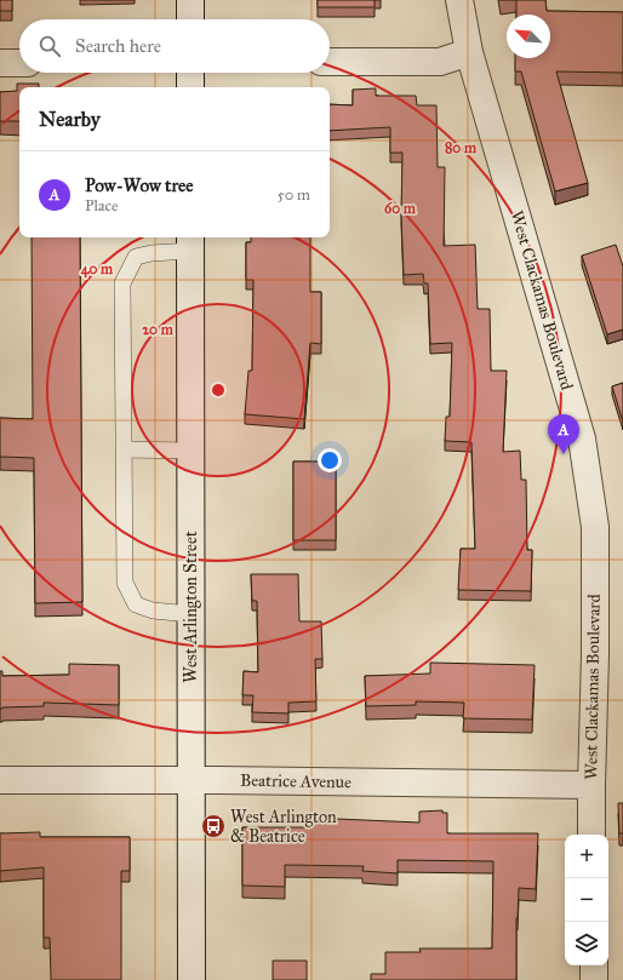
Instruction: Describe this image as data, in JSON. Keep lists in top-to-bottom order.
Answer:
{
  "streets": {
    "street": ["West Clackamas Boulevard", "West Arlington Street", "Beatrice Avenue"]
  },
  "crossings": [
    ["West Clackamas Boulevard", "Beatrice Avenue"],
    ["West Arlington Street", "Beatrice Avenue"]
  ],
  "places": {
    "bus stop": ["West Arlington & Beatrice"]
  },
  "north": "top left",
  "page": {
    "search": "Search here",
    "heading": "Nearby",
    "list": [
      {
        "mark": "A",
        "name": "Pow-Wow tree",
        "note": "Place",
        "value": "50 m"
      }
    ],
    "pins": "A",
    "map_buttons": ["+", "−"]
  },
  "rings": [
    "80 m",
    "60 m",
    "40 m",
    "20 m"
  ]
}
